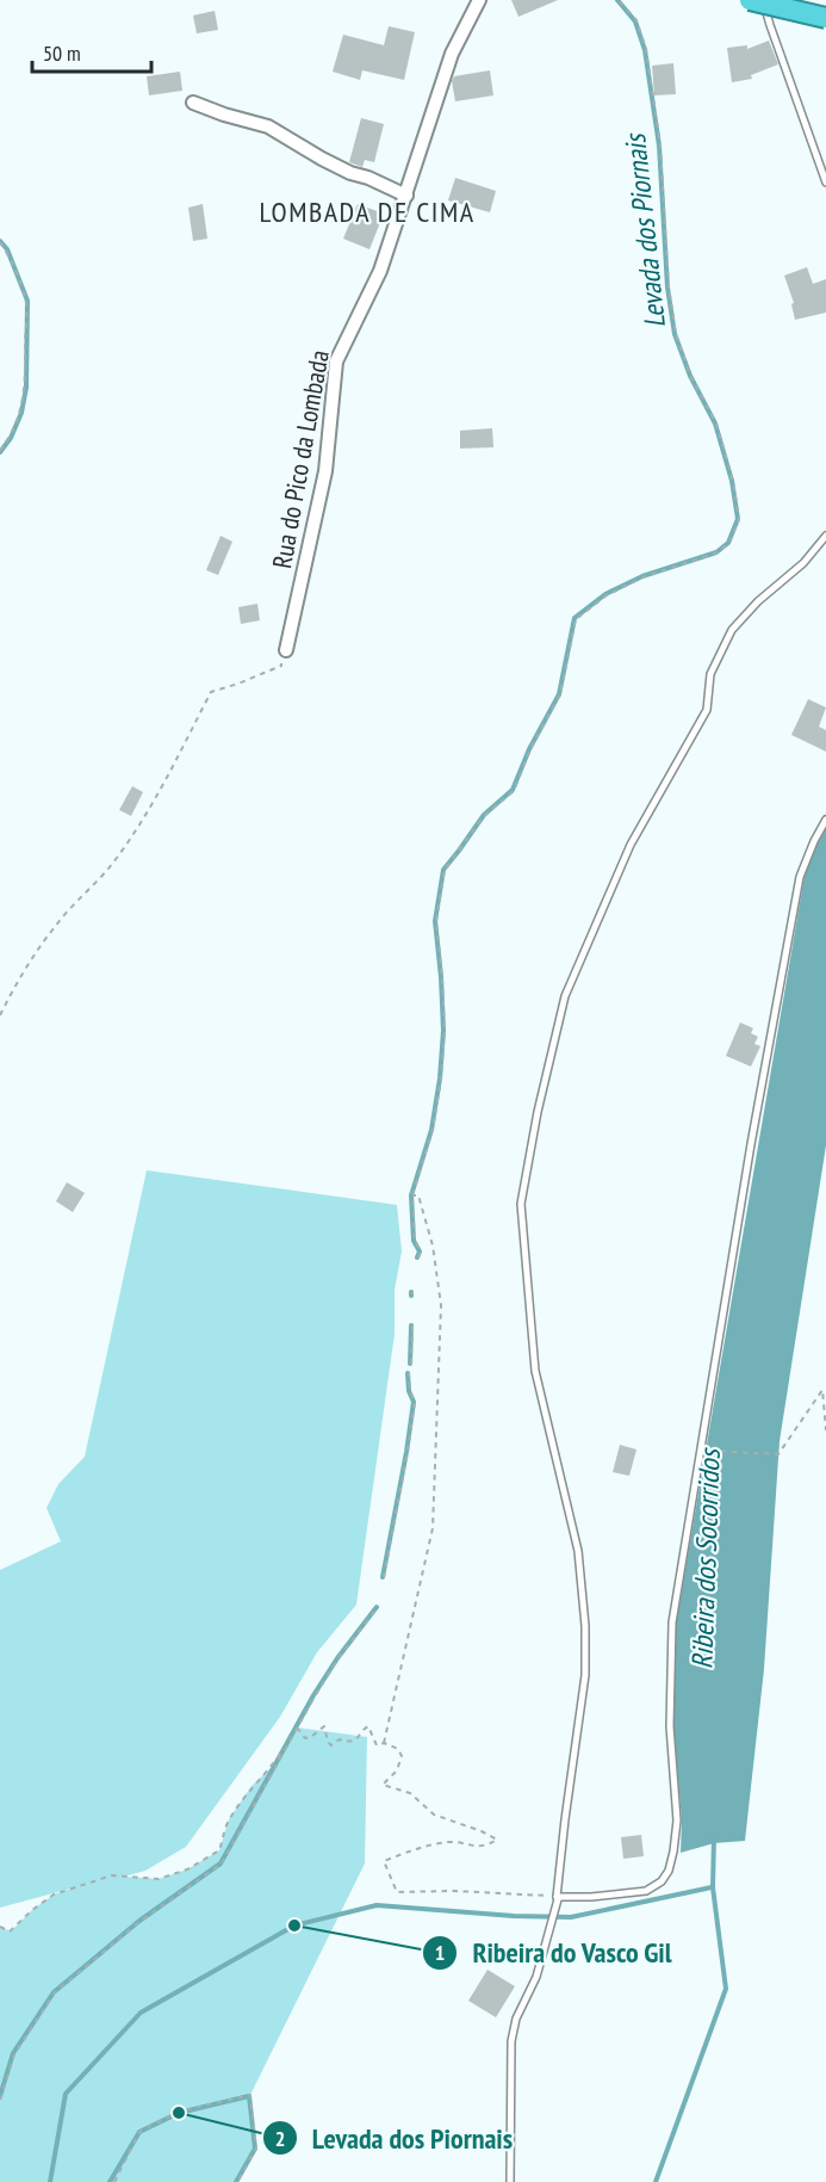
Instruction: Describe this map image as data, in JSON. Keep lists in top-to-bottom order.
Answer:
{
  "streets": {
    "street": ["Rua do Pico da Lombada"]
  },
  "districts": ["LOMBADA DE CIMA"],
  "water": ["Levada dos Piornais", "Ribeira dos Socorridos"],
  "places": ["Ribeira do Vasco Gil", "Levada dos Piornais"],
  "scale_bar": "50 m"
}
